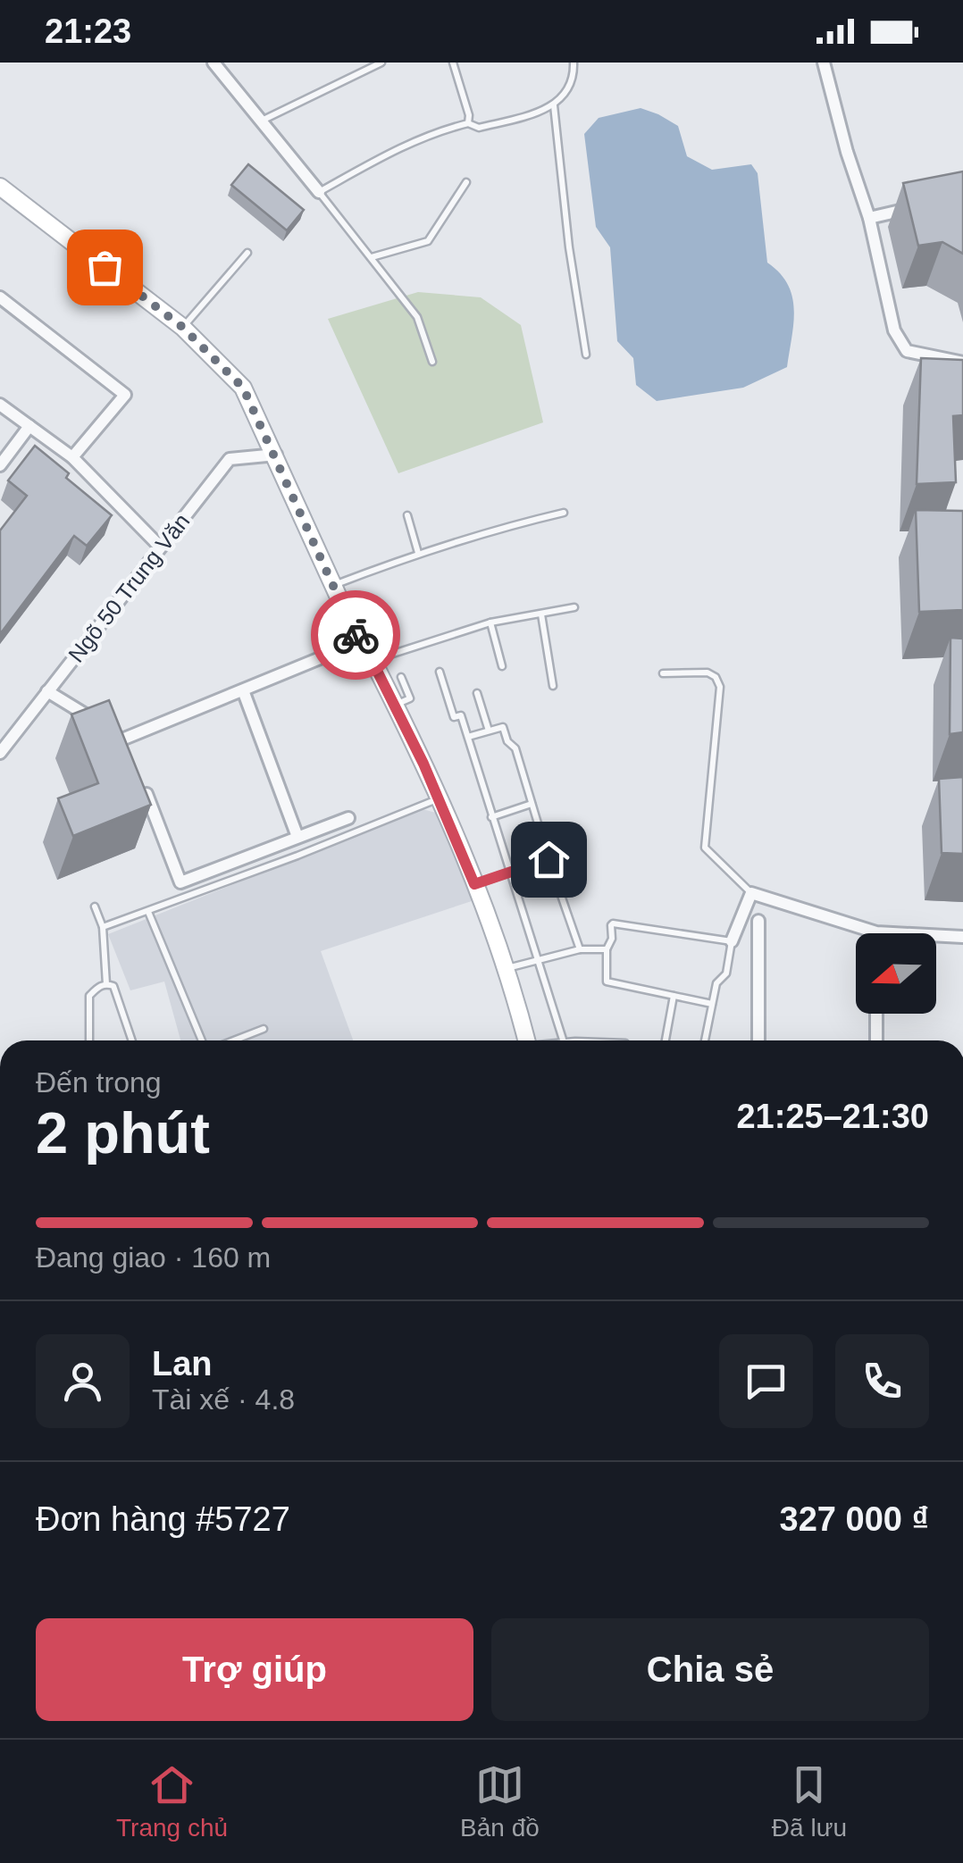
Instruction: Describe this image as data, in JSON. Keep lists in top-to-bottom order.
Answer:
{
  "streets": {
    "street": ["Ngõ 50 Trung Văn"]
  },
  "north": "left",
  "page": {
    "status": "21:23",
    "heading": ["2 phút", "Đến trong", "21:25–21:30"],
    "panel": [
      "Lan",
      "Tài xế · 4.8",
      "Đơn hàng #5727",
      "327 000 ₫"
    ],
    "bar": "Đang giao · 160 m",
    "buttons": ["Trợ giúp", "Chia sẻ"],
    "tabs": ["Trang chủ", "Bản đồ", "Đã lưu"]
  }
}
